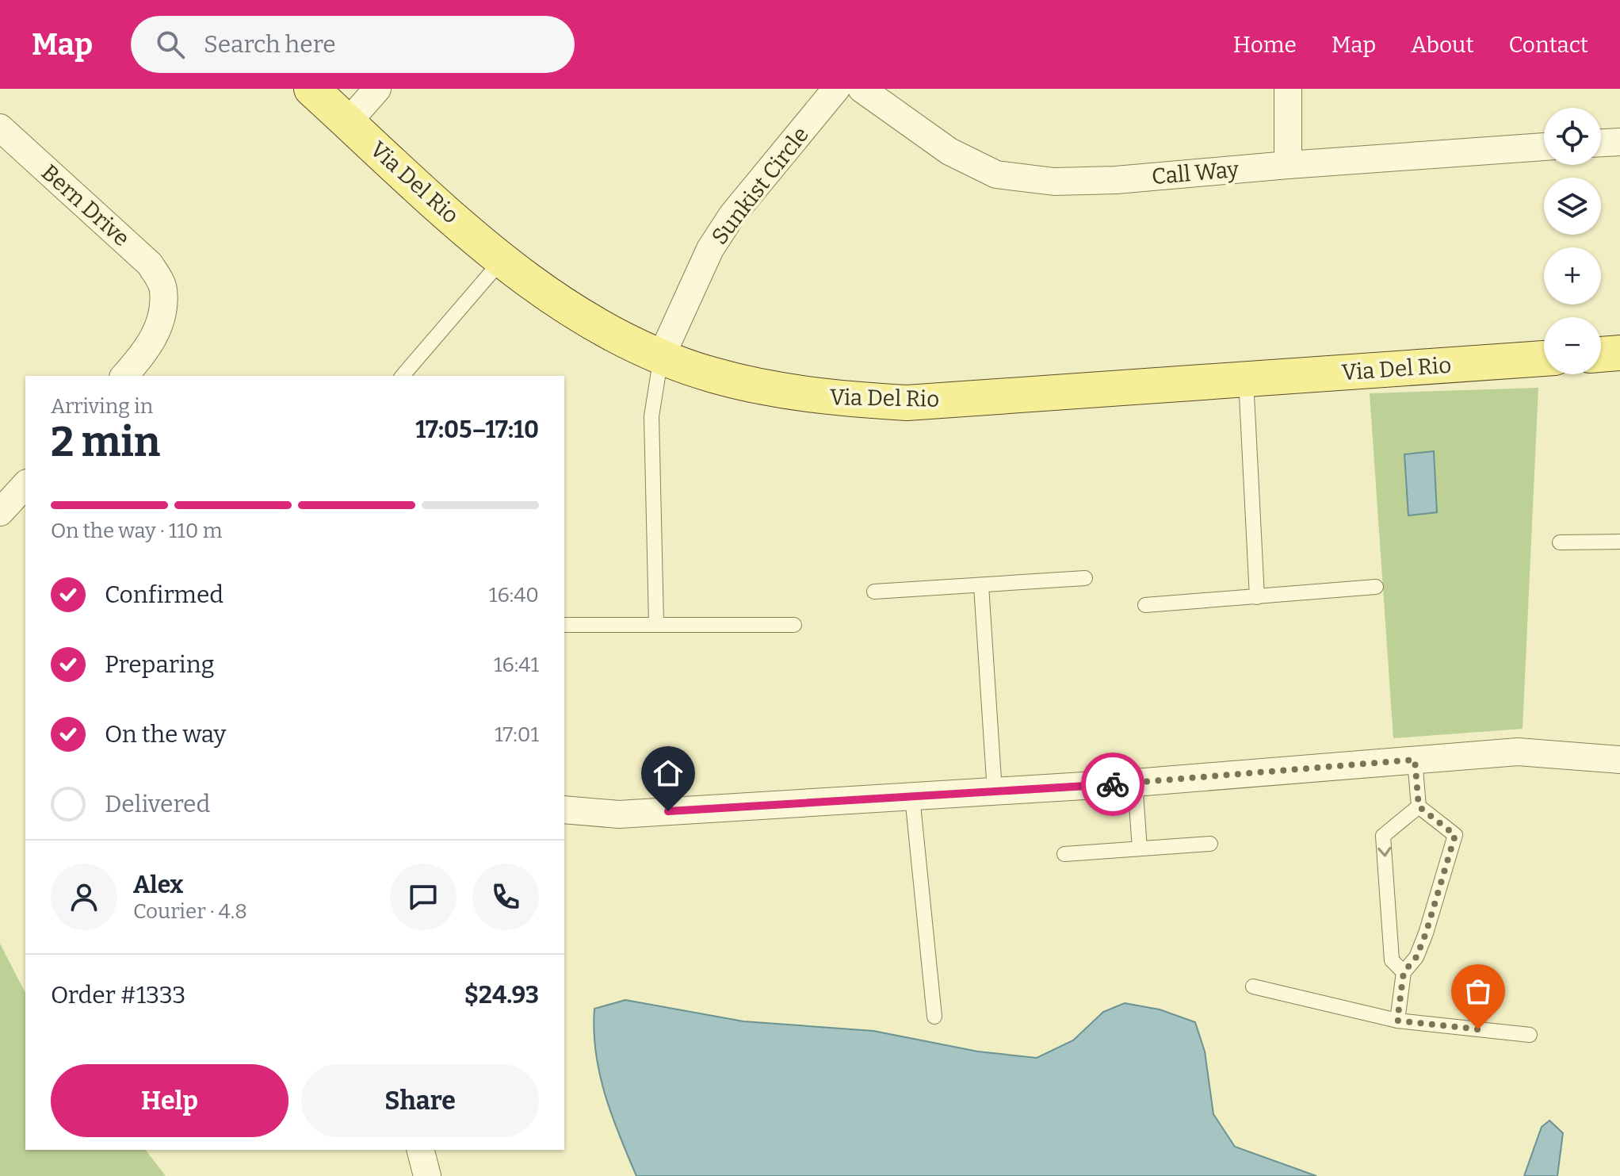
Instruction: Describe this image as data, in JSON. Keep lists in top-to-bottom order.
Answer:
{
  "streets": {
    "main road": ["Via Del Rio"],
    "street": ["Call Way", "Sunkist Circle", "Bern Drive"]
  },
  "crossings": [
    ["Via Del Rio", "Sunkist Circle"]
  ],
  "page": {
    "header": "Map",
    "search": "Search here",
    "nav": [
      "Home",
      "Map",
      "About",
      "Contact"
    ],
    "map_buttons": ["+", "−"],
    "heading": ["2 min", "Arriving in", "17:05–17:10"],
    "panel": [
      "Alex",
      "Courier · 4.8",
      "Order #1333",
      "$24.93"
    ],
    "bar": "On the way · 110 m",
    "list": [
      ["Confirmed", "16:40"],
      ["Preparing", "16:41"],
      ["On the way", "17:01"],
      "Delivered"
    ],
    "buttons": ["Help", "Share"]
  }
}
